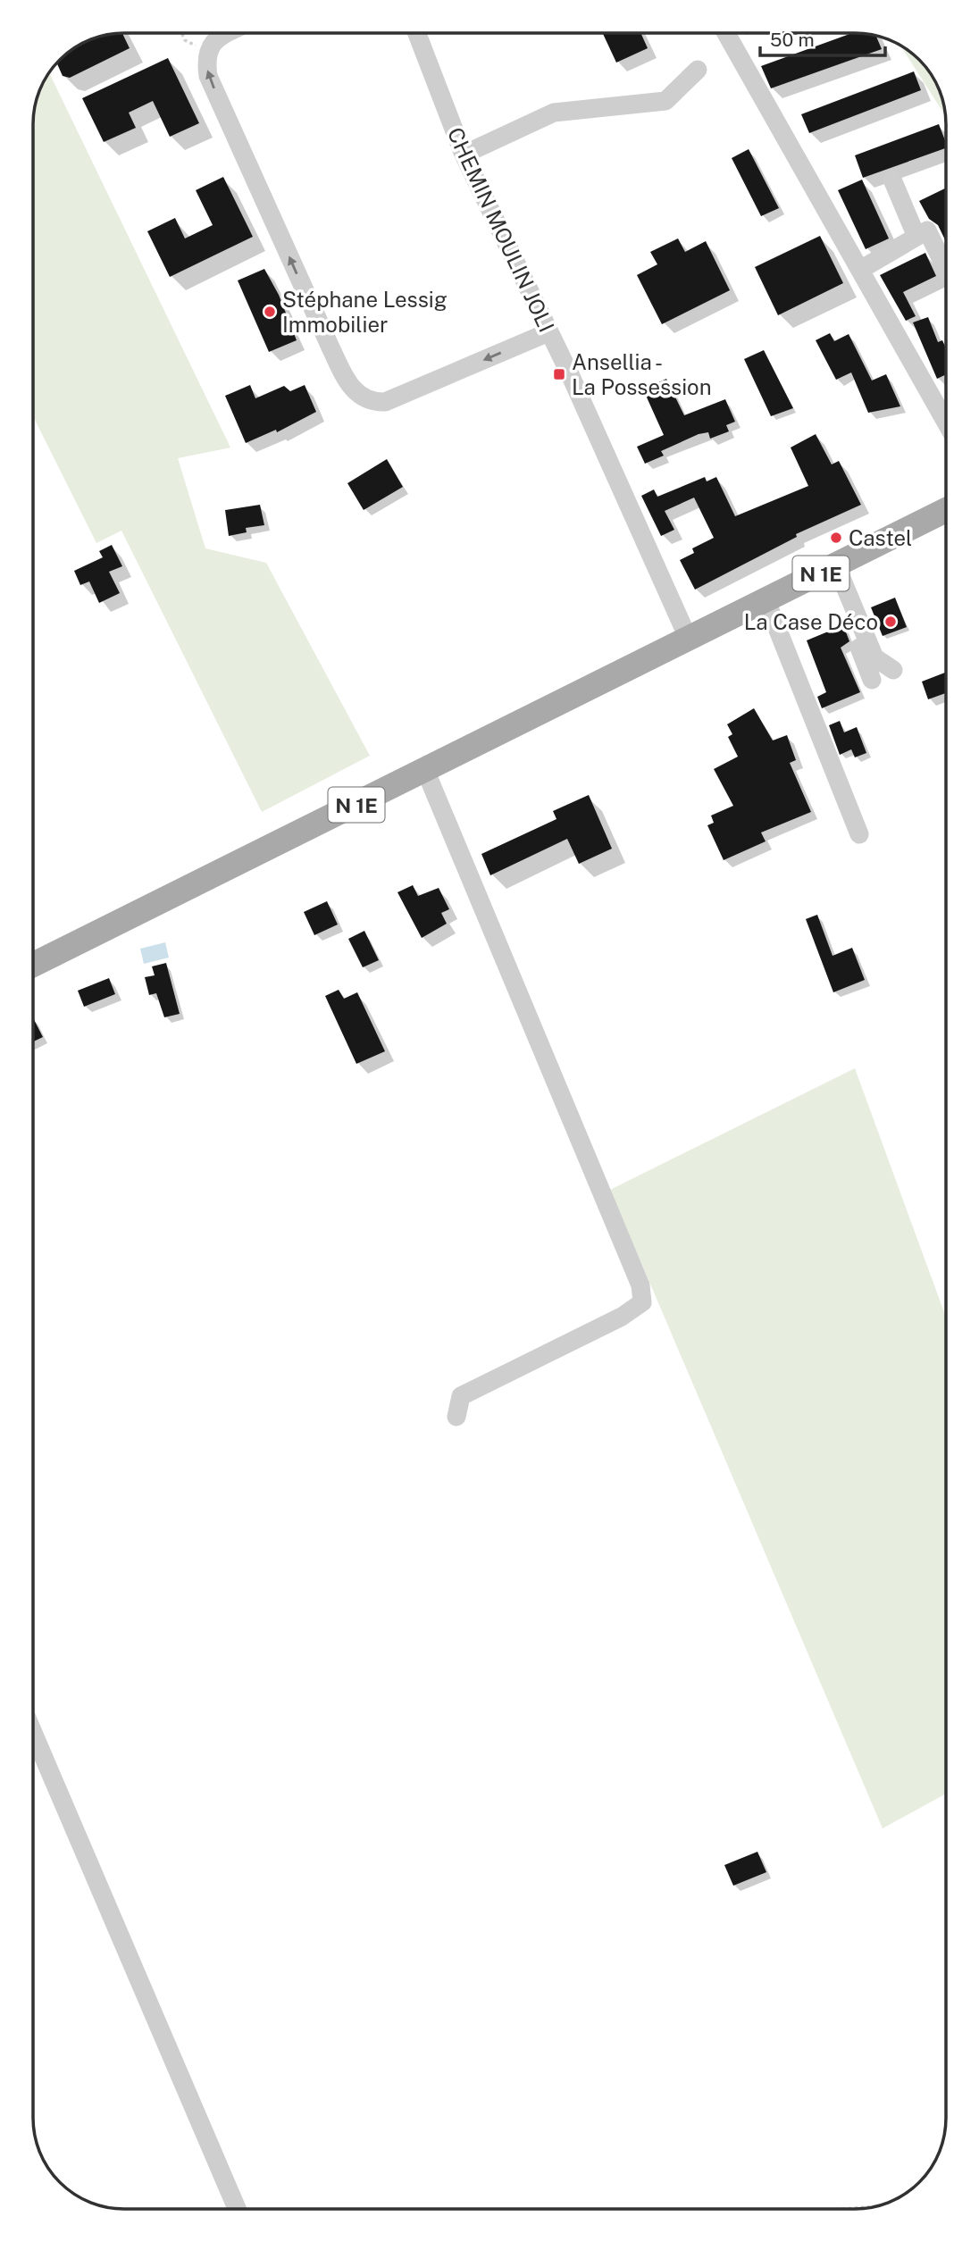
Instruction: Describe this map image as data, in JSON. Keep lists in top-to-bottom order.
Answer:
{
  "streets": {
    "main road": ["N 1E"],
    "street": ["CHEMIN MOULIN JOLI"]
  },
  "crossings": [
    ["CHEMIN MOULIN JOLI", "N 1E"]
  ],
  "places": {
    "other": ["Stéphane Lessig Immobilier", "Castel", "La Case Déco"],
    "transit": ["Ansellia - La Possession"]
  },
  "scale_bar": "50 m"
}
